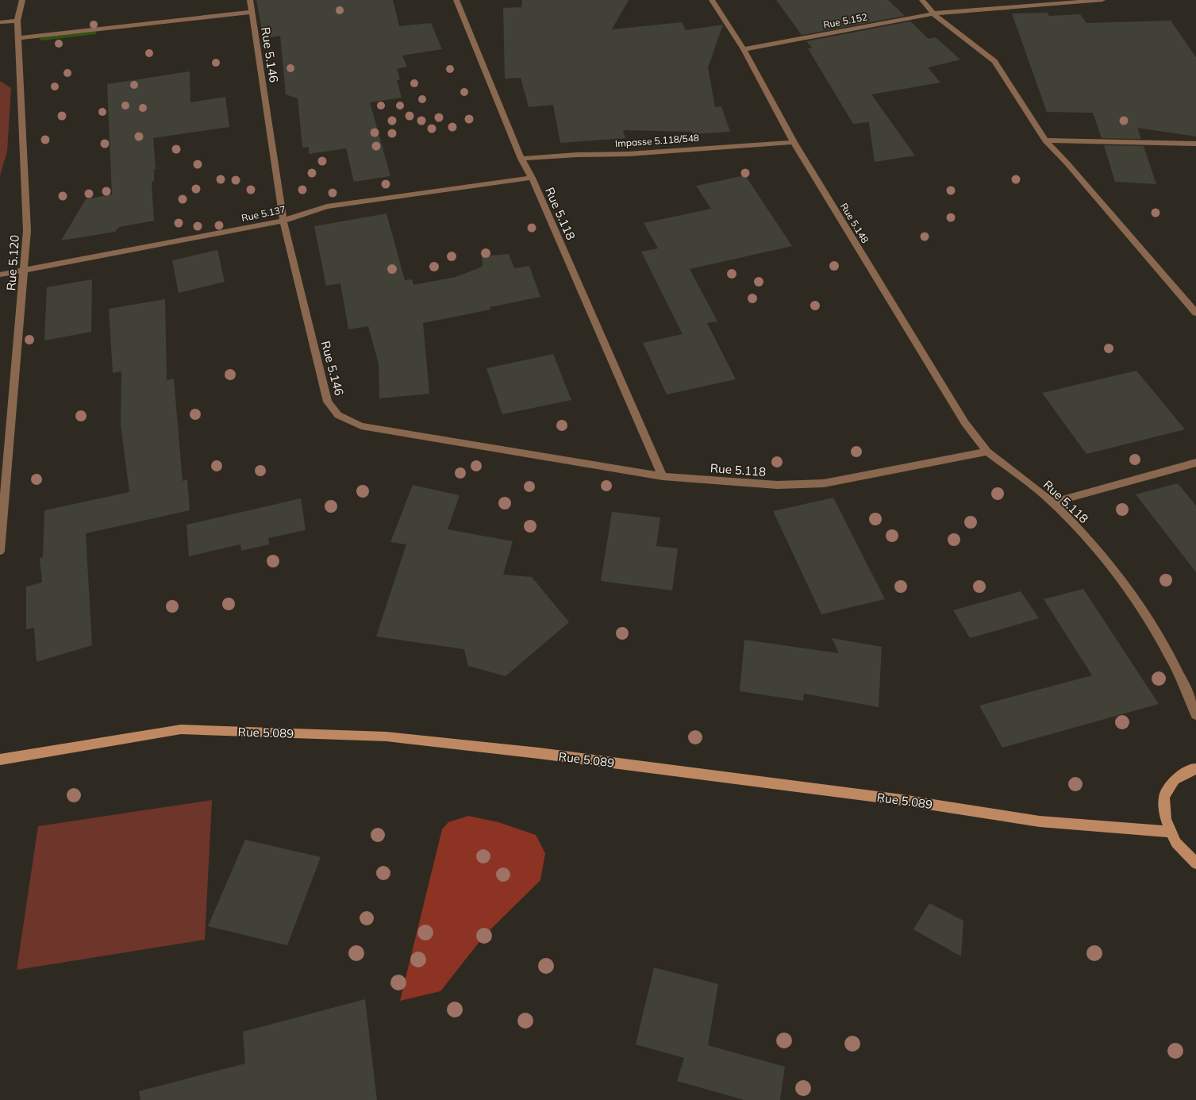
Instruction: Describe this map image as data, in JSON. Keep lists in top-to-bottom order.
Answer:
{
  "streets": {
    "street": [
      "Rue 5.152",
      "Rue 5.146",
      "Impasse 5.118/548",
      "Rue 5.137",
      "Rue 5.118",
      "Rue 5.148",
      "Rue 5.120",
      "Rue 5.089"
    ]
  },
  "crossings": [
    ["Rue 5.152", "Rue 5.148"],
    ["Rue 5.146", "Rue 5.137"],
    ["Rue 5.146", "Rue 5.118"],
    ["Impasse 5.118/548", "Rue 5.118"],
    ["Impasse 5.118/548", "Rue 5.148"],
    ["Rue 5.137", "Rue 5.118"],
    ["Rue 5.137", "Rue 5.120"],
    ["Rue 5.118", "Rue 5.148"]
  ]
}
